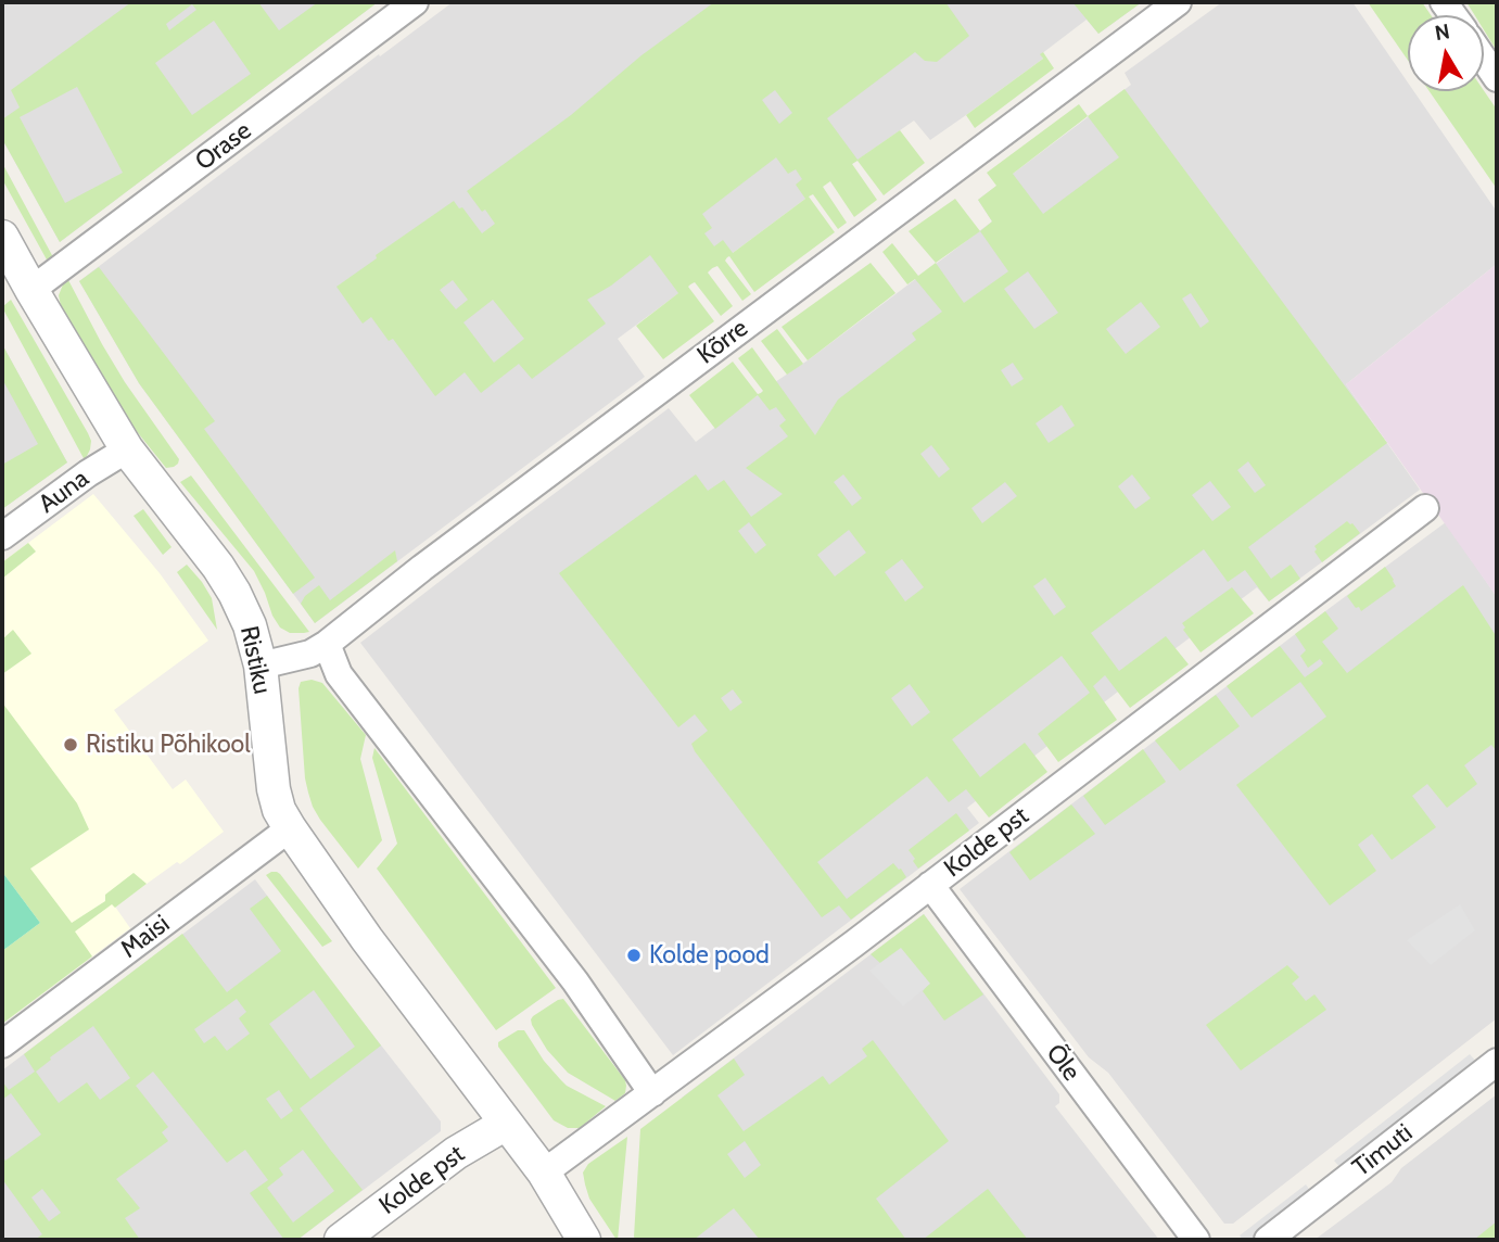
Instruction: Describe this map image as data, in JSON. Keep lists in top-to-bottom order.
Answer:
{
  "streets": {
    "street": [
      "Orase",
      "Kõrre",
      "Auna",
      "Ristiku",
      "Kolde pst",
      "Maisi",
      "Õle",
      "Timuti"
    ]
  },
  "crossings": [
    ["Orase", "Ristiku"],
    ["Kõrre", "Ristiku"],
    ["Auna", "Ristiku"],
    ["Ristiku", "Kolde pst"],
    ["Ristiku", "Maisi"],
    ["Kolde pst", "Õle"]
  ],
  "places": ["Ristiku Põhikool", "Kolde pood"],
  "north": "top"
}
